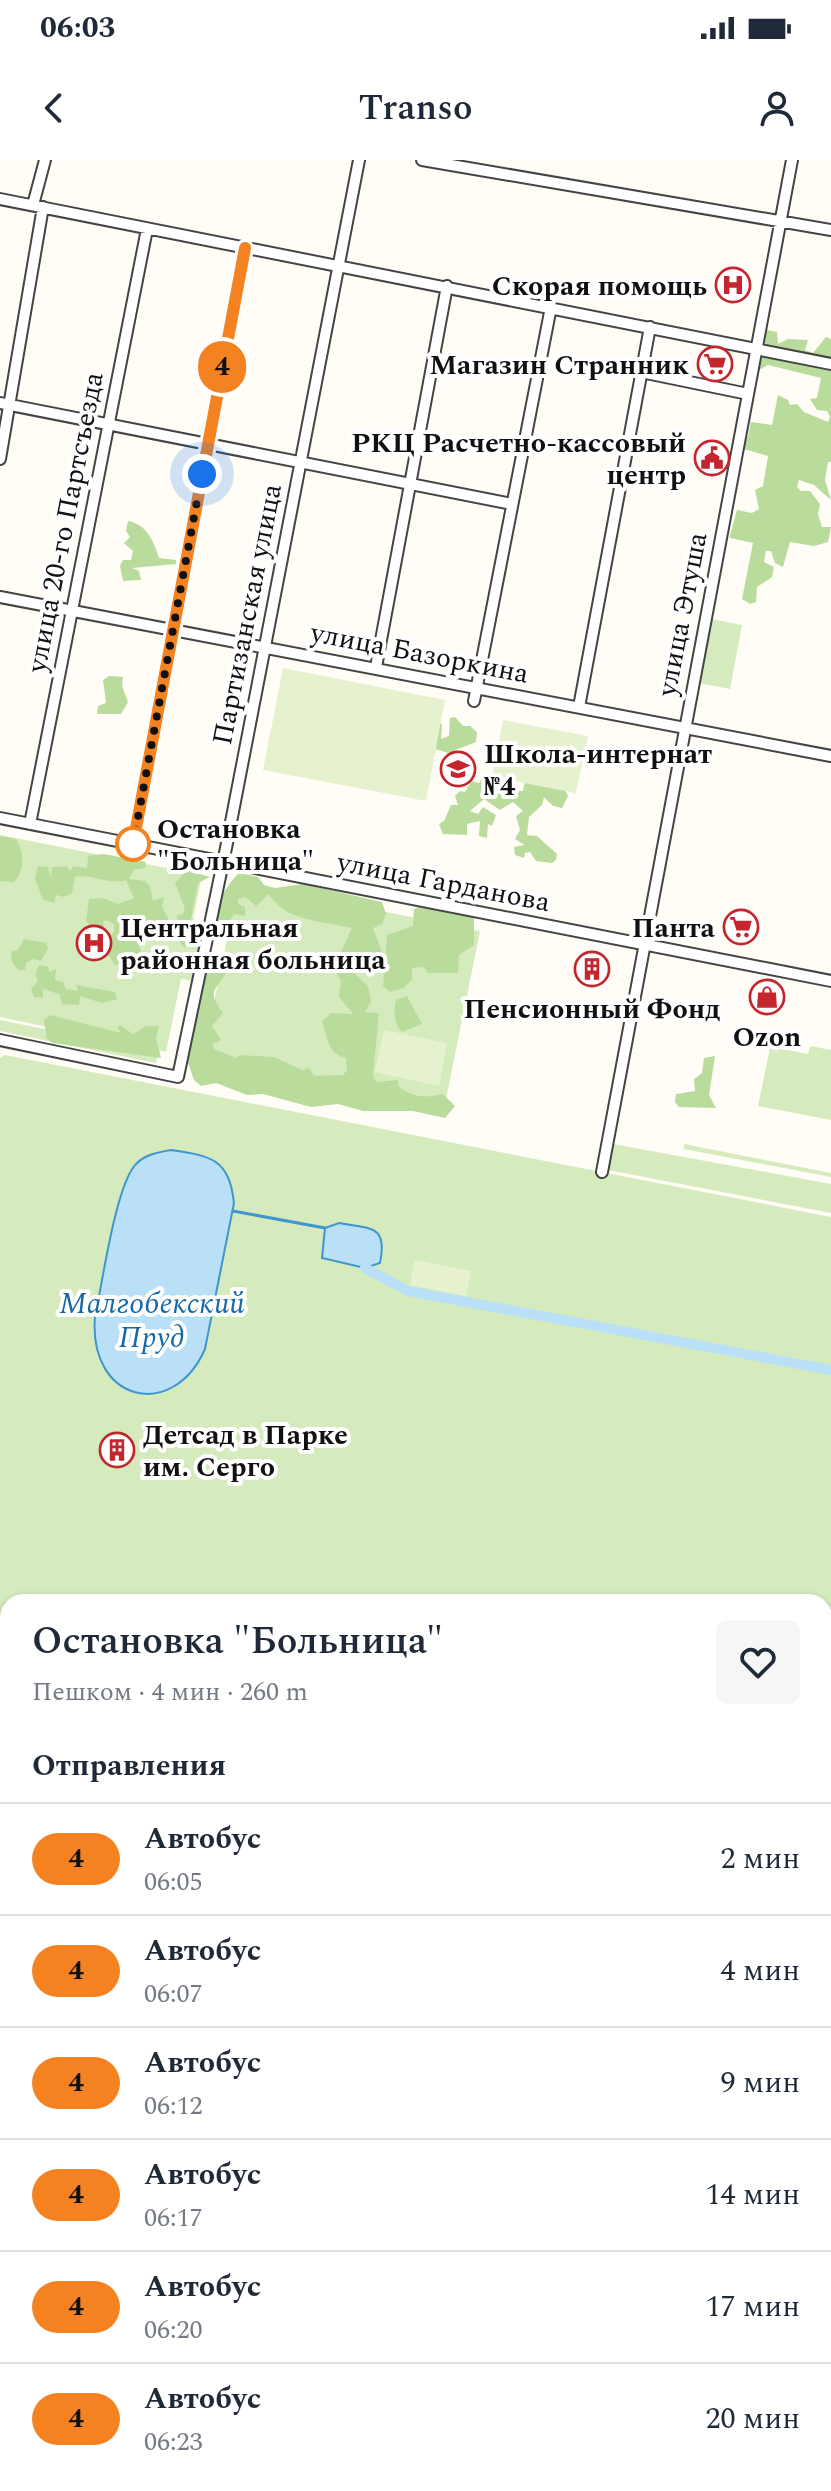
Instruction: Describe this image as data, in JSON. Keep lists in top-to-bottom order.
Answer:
{
  "streets": {
    "street": [
      "улица 20-го Партсъезда",
      "Партизанская улица",
      "улица Этуша",
      "улица Базоркина",
      "улица Гарданова"
    ]
  },
  "crossings": [
    ["улица 20-го Партсъезда", "улица Базоркина"],
    ["улица 20-го Партсъезда", "улица Гарданова"],
    ["Партизанская улица", "улица Базоркина"],
    ["Партизанская улица", "улица Гарданова"],
    ["улица Этуша", "улица Базоркина"],
    ["улица Этуша", "улица Гарданова"]
  ],
  "water": ["Малгобекский Пруд"],
  "places": {
    "hospital": ["Скорая помощь", "Центральная районная больница"],
    "supermarket": ["Магазин Странник", "Панта"],
    "public building": ["РКЦ Расчетно-кассовый центр"],
    "school or university": ["Школа-интернат №4"],
    "other": ["Остановка \"Больница\""],
    "building": ["Пенсионный Фонд", "Детсад в Парке им. Серго"],
    "shop": ["Ozon"]
  },
  "lines": ["bus line 4"],
  "page": {
    "status": "06:03",
    "header": "Transo",
    "on_map": "4",
    "heading": [
      ["Остановка \"Больница\"", "Пешком · 4 мин · 260 m"],
      "Отправления"
    ],
    "list": [
      {
        "mark": "4",
        "name": "Автобус",
        "note": "06:05",
        "value": "2 мин"
      },
      {
        "mark": "4",
        "name": "Автобус",
        "note": "06:07",
        "value": "4 мин"
      },
      {
        "mark": "4",
        "name": "Автобус",
        "note": "06:12",
        "value": "9 мин"
      },
      {
        "mark": "4",
        "name": "Автобус",
        "note": "06:17",
        "value": "14 мин"
      },
      {
        "mark": "4",
        "name": "Автобус",
        "note": "06:20",
        "value": "17 мин"
      },
      {
        "mark": "4",
        "name": "Автобус",
        "note": "06:23",
        "value": "20 мин"
      }
    ]
  }
}
